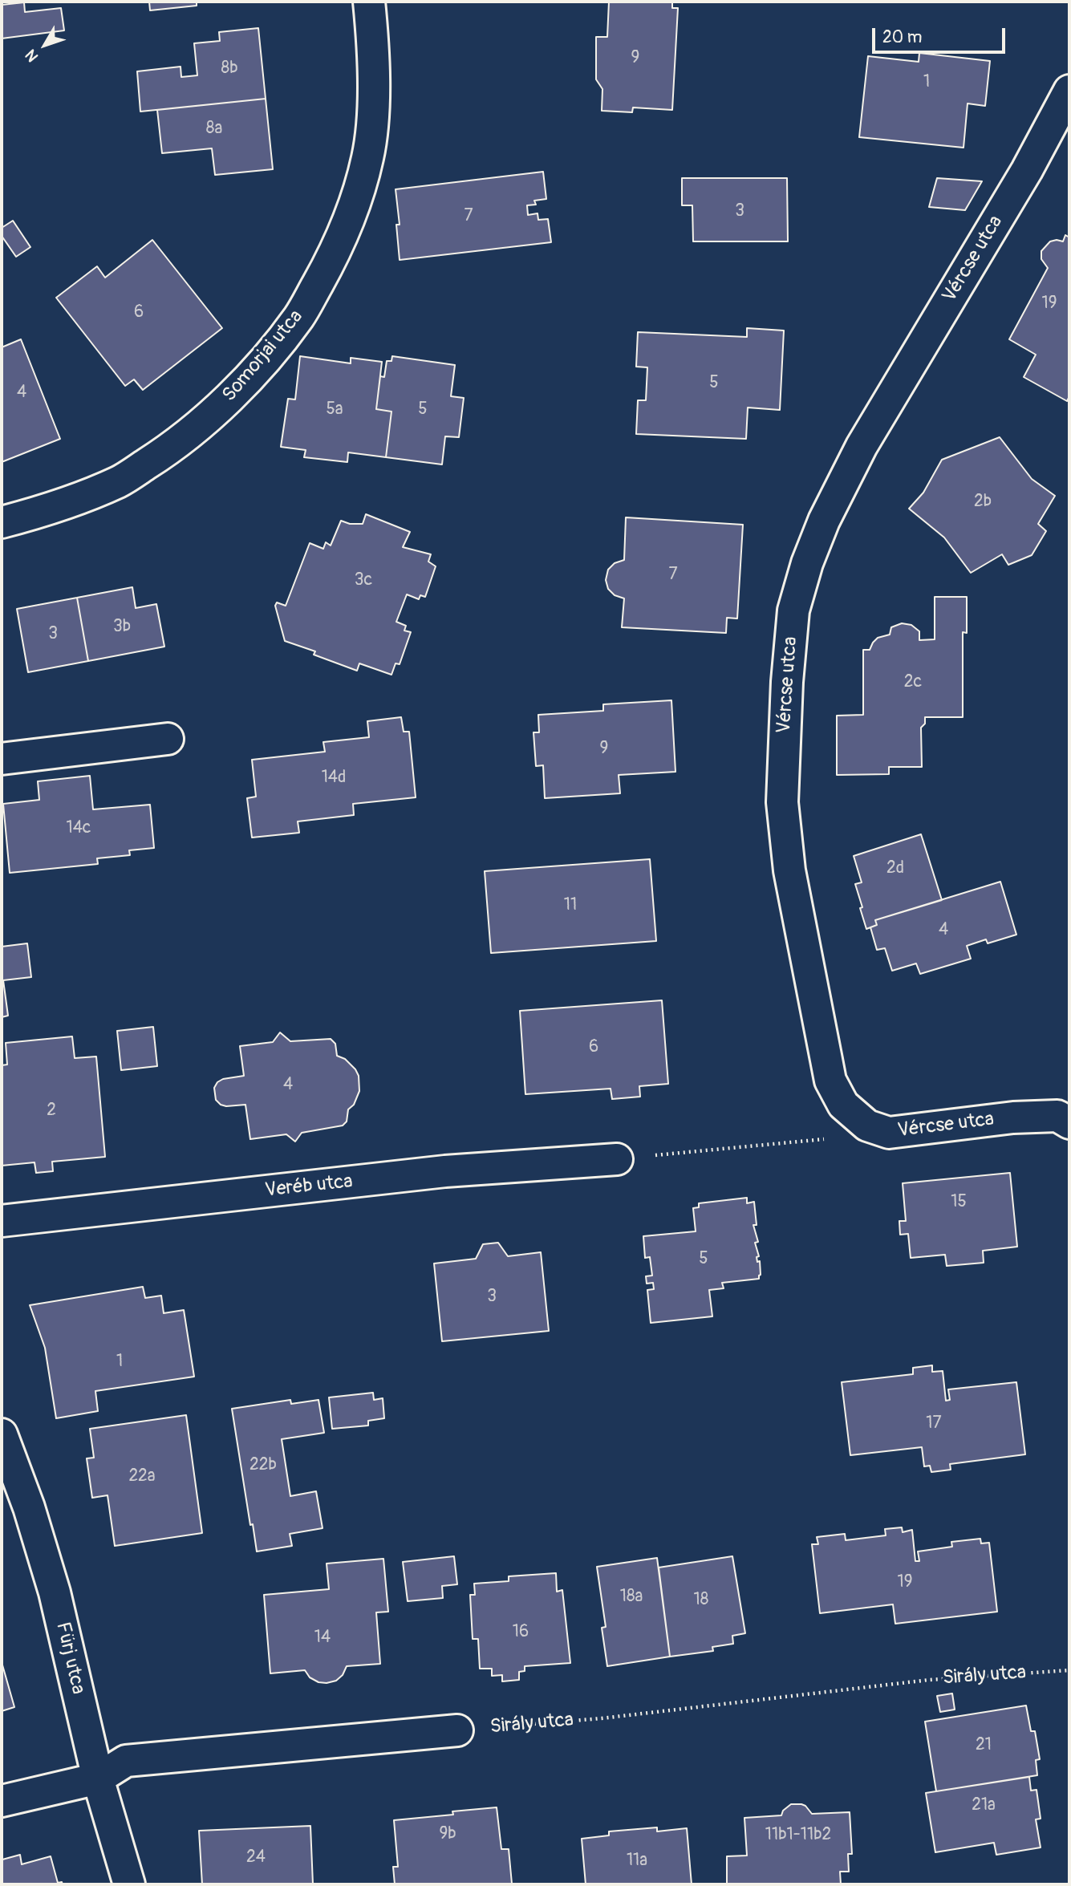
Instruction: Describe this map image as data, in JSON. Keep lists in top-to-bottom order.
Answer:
{
  "streets": {
    "street": [
      "Vércse utca",
      "Somorjai utca",
      "Veréb utca",
      "Fürj utca"
    ],
    "path": ["Sirály utca"]
  },
  "house_numbers": [
    "9",
    "8b",
    "1",
    "8a",
    "3",
    "7",
    "19",
    "6",
    "5",
    "4",
    "5a",
    "5",
    "2b",
    "7",
    "3c",
    "3b",
    "3",
    "2c",
    "9",
    "14d",
    "14c",
    "2d",
    "11",
    "4",
    "6",
    "4",
    "2",
    "15",
    "5",
    "3",
    "1",
    "17",
    "22b",
    "22a",
    "19",
    "18a",
    "18",
    "16",
    "14",
    "21",
    "21a",
    "9b",
    "11b1-11b2",
    "24",
    "11a"
  ],
  "scale_bar": "20 m",
  "north": "bottom left"
}
